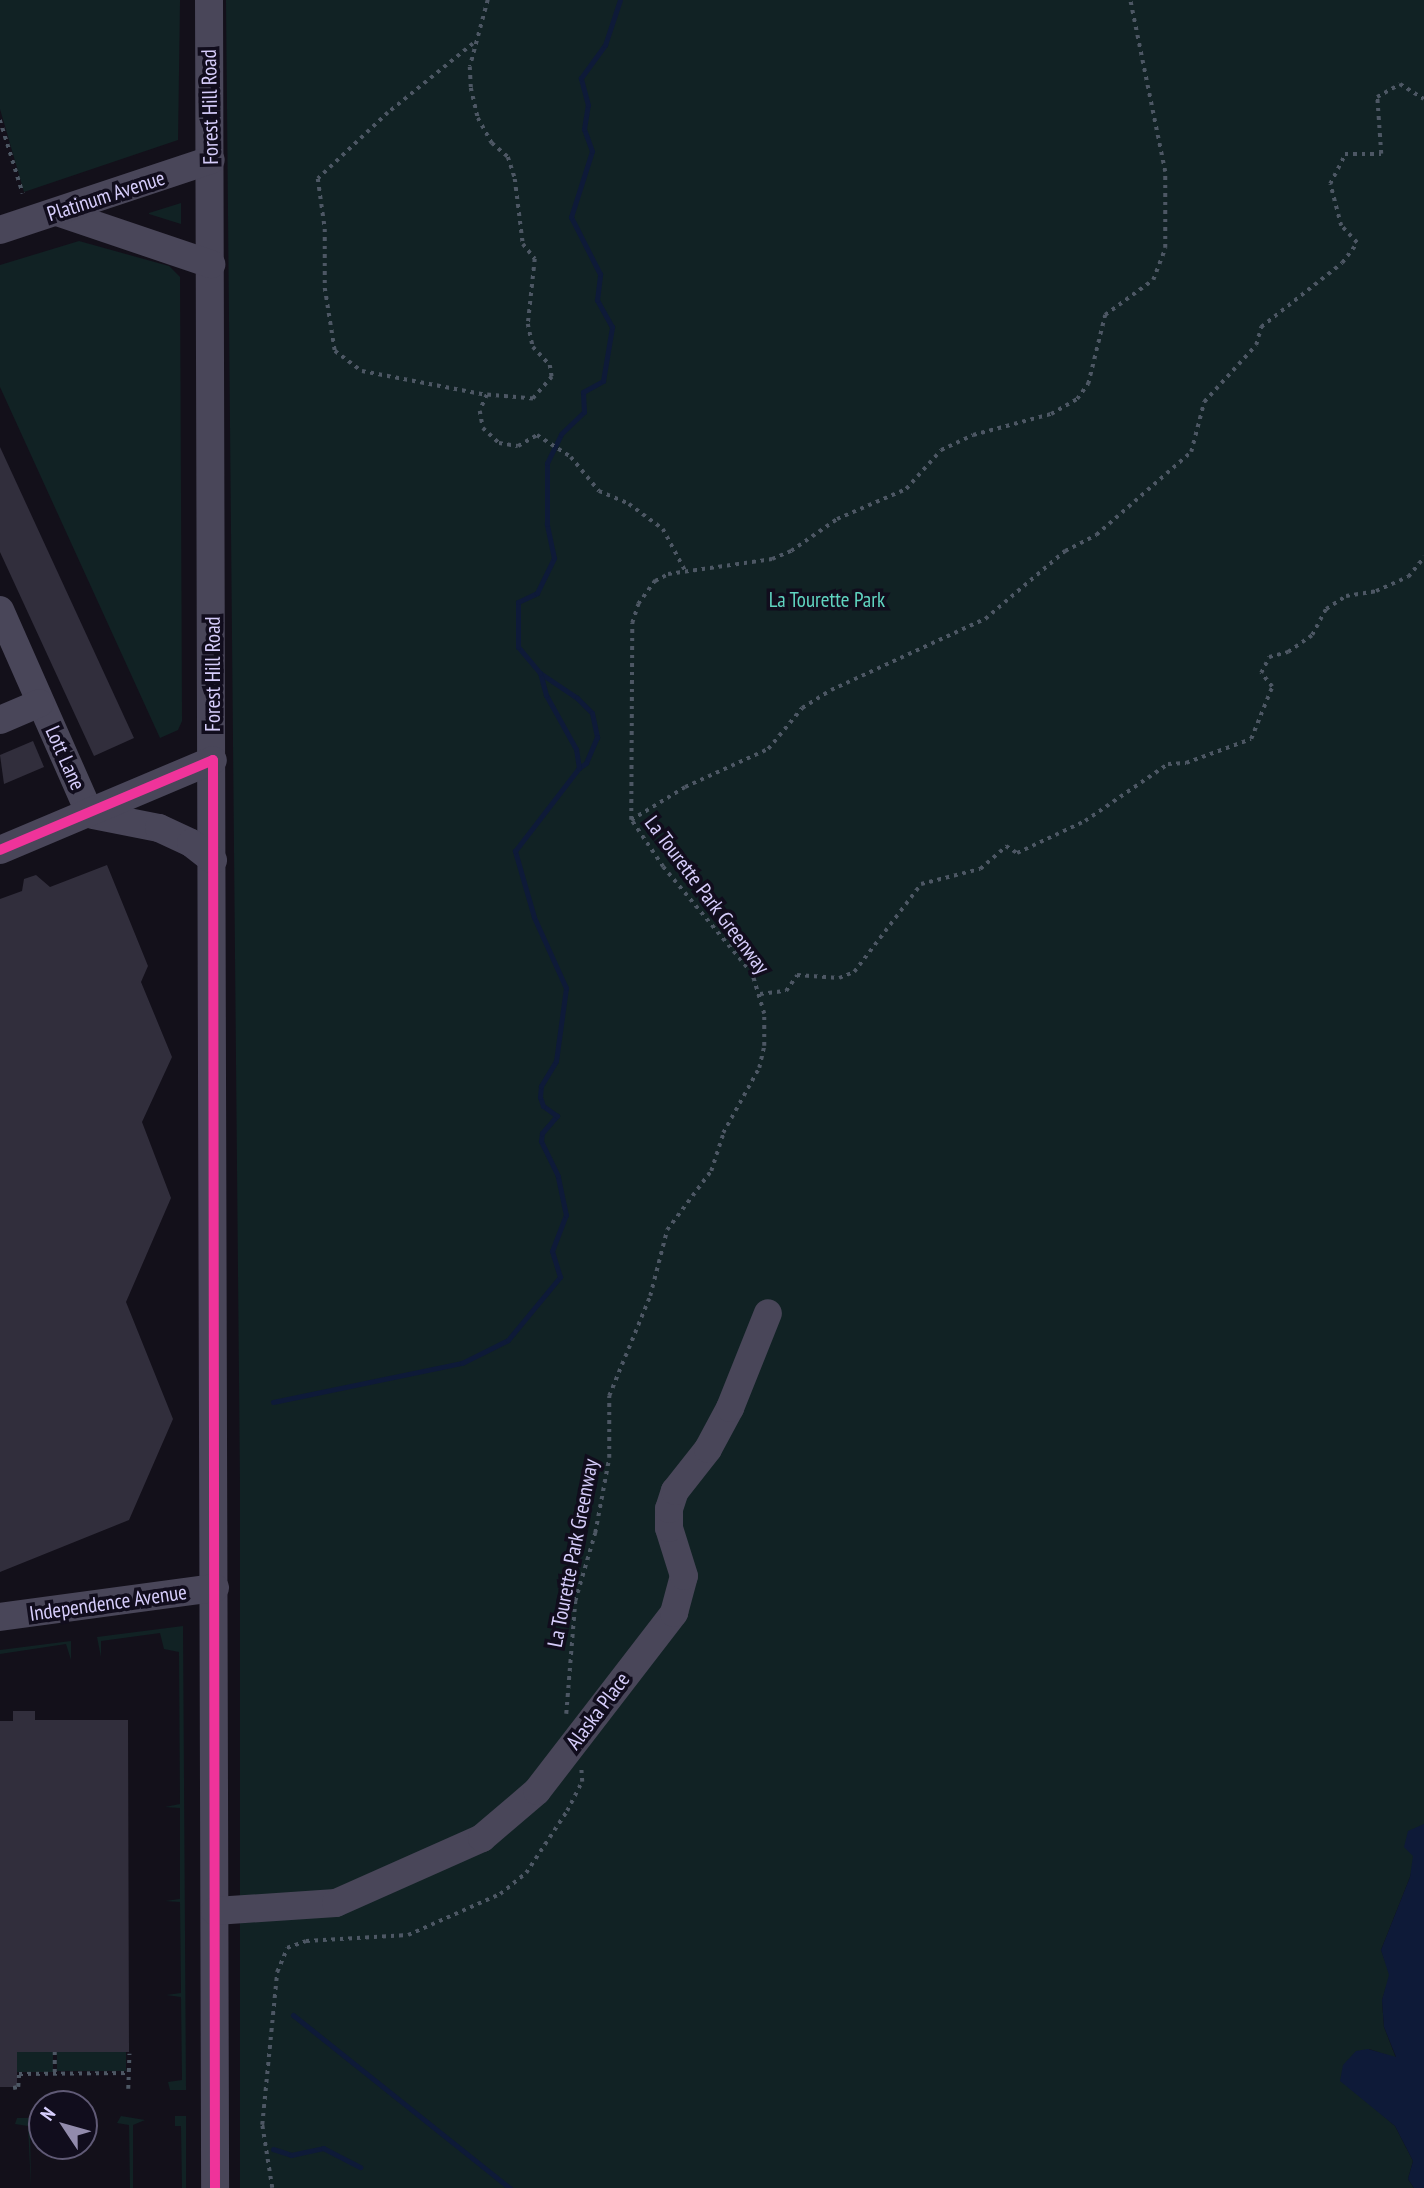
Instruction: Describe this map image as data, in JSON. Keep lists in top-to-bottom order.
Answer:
{
  "streets": {
    "street": [
      "Forest Hill Road",
      "Platinum Avenue",
      "Lott Lane",
      "Independence Avenue",
      "Alaska Place"
    ],
    "path": ["La Tourette Park Greenway"]
  },
  "crossings": [
    ["Forest Hill Road", "Platinum Avenue"],
    ["Forest Hill Road", "Independence Avenue"],
    ["Forest Hill Road", "Alaska Place"],
    ["La Tourette Park Greenway", "Alaska Place"]
  ],
  "parks": ["La Tourette Park"],
  "north": "top left"
}
